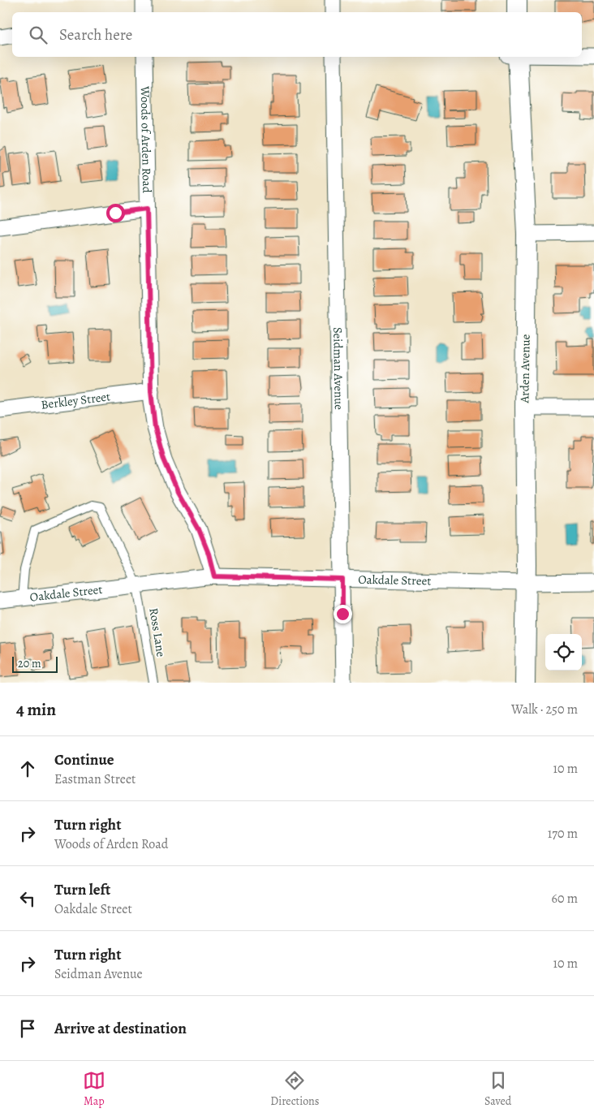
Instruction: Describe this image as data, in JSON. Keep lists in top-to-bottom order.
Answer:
{
  "streets": {
    "street": [
      "Woods of Arden Road",
      "Seidman Avenue",
      "Arden Avenue",
      "Berkley Street",
      "Oakdale Street"
    ],
    "lane": ["Ross Lane"]
  },
  "crossings": [
    ["Woods of Arden Road", "Berkley Street"],
    ["Woods of Arden Road", "Oakdale Street"],
    ["Seidman Avenue", "Oakdale Street"],
    ["Arden Avenue", "Oakdale Street"],
    ["Oakdale Street", "Ross Lane"]
  ],
  "scale_bar": "20 m",
  "page": {
    "search": "Search here",
    "scale": "20 m",
    "heading": ["4 min", "Walk · 250 m"],
    "list": [
      ["Continue", "Eastman Street", "10 m"],
      ["Turn right", "Woods of Arden Road", "170 m"],
      ["Turn left", "Oakdale Street", "60 m"],
      ["Turn right", "Seidman Avenue", "10 m"],
      "Arrive at destination"
    ],
    "nav": ["Map", "Directions", "Saved"]
  }
}
